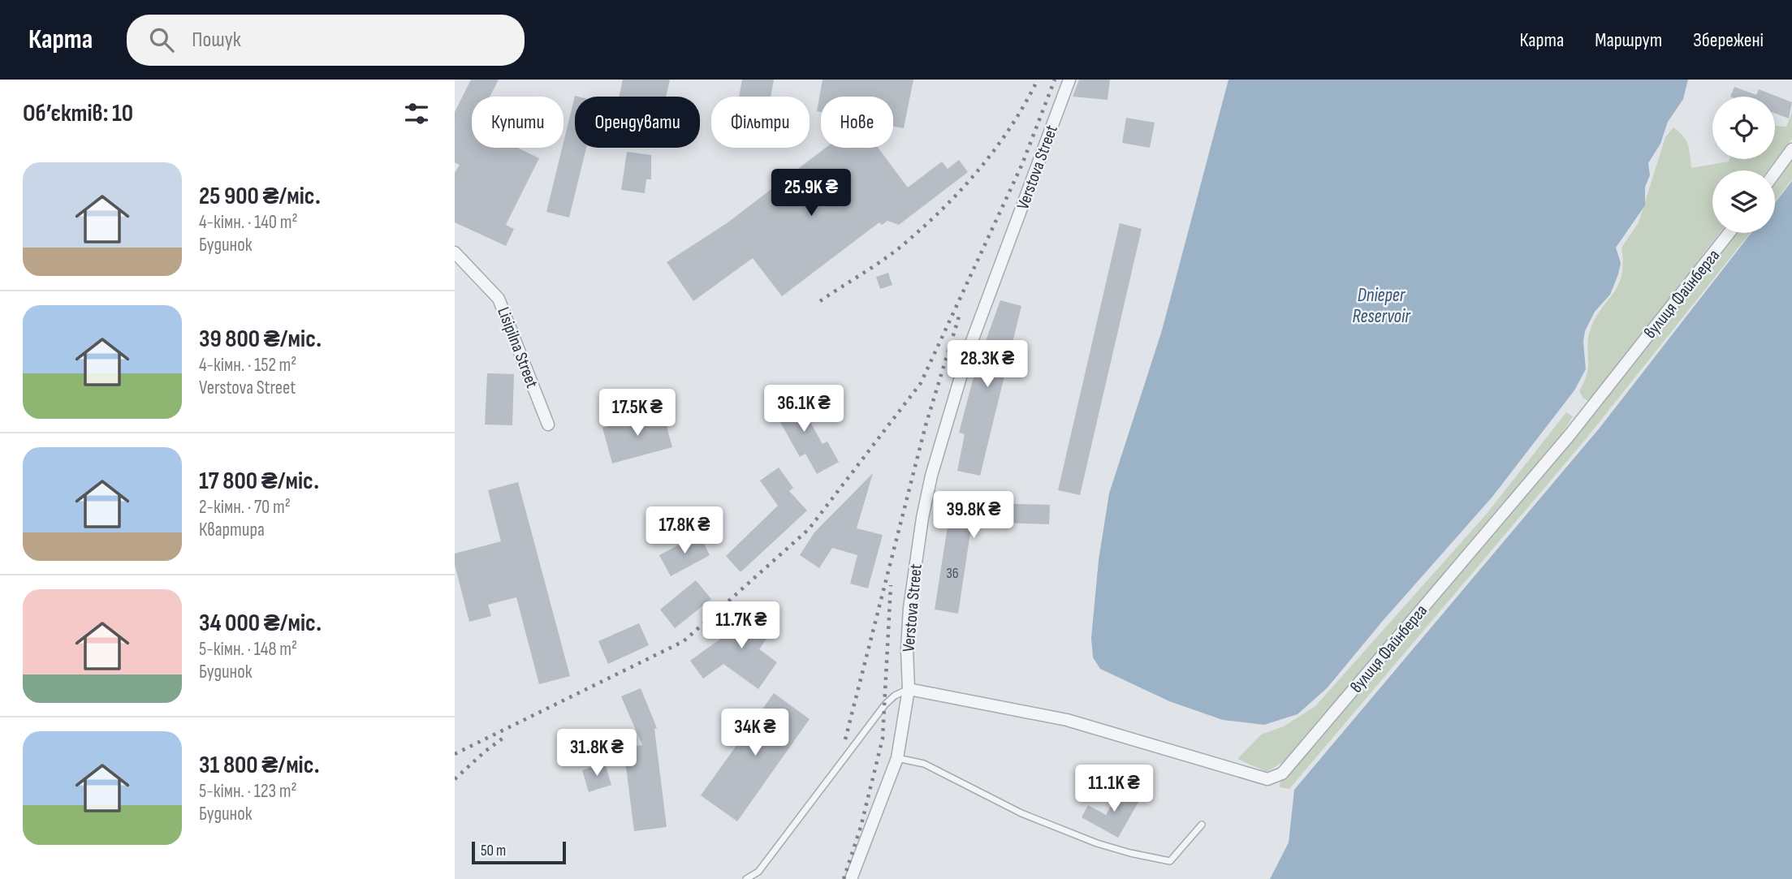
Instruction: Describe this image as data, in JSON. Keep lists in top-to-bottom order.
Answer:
{
  "streets": {
    "street": ["Verstova Street", "вулиця Файнберга", "Lisipilna Street"]
  },
  "crossings": [
    ["Verstova Street", "вулиця Файнберга"]
  ],
  "water": ["Dnieper Reservoir"],
  "house_numbers": ["36"],
  "scale_bar": "50 m",
  "page": {
    "header": "Карта",
    "search": "Пошук",
    "nav": ["Карта", "Маршрут", "Збережені"],
    "heading": "Об’єктів: 10",
    "chip": [
      "Купити",
      "Орендувати",
      "Фільтри",
      "Нове"
    ],
    "list": [
      {
        "name": "25 900 ₴/міс.",
        "note": "4-кімн. · 140 m² · Будинок"
      },
      {
        "name": "39 800 ₴/міс.",
        "note": "4-кімн. · 152 m² · Verstova Street"
      },
      {
        "name": "17 800 ₴/міс.",
        "note": "2-кімн. · 70 m² · Квартира"
      },
      {
        "name": "34 000 ₴/міс.",
        "note": "5-кімн. · 148 m² · Будинок"
      },
      {
        "name": "31 800 ₴/міс.",
        "note": "5-кімн. · 123 m² · Будинок"
      }
    ],
    "price": [
      "25.9K ₴",
      "28.3K ₴",
      "36.1K ₴",
      "17.5K ₴",
      "39.8K ₴",
      "17.8K ₴",
      "11.7K ₴",
      "34K ₴",
      "31.8K ₴",
      "11.1K ₴"
    ],
    "scale": "50 m"
  }
}
